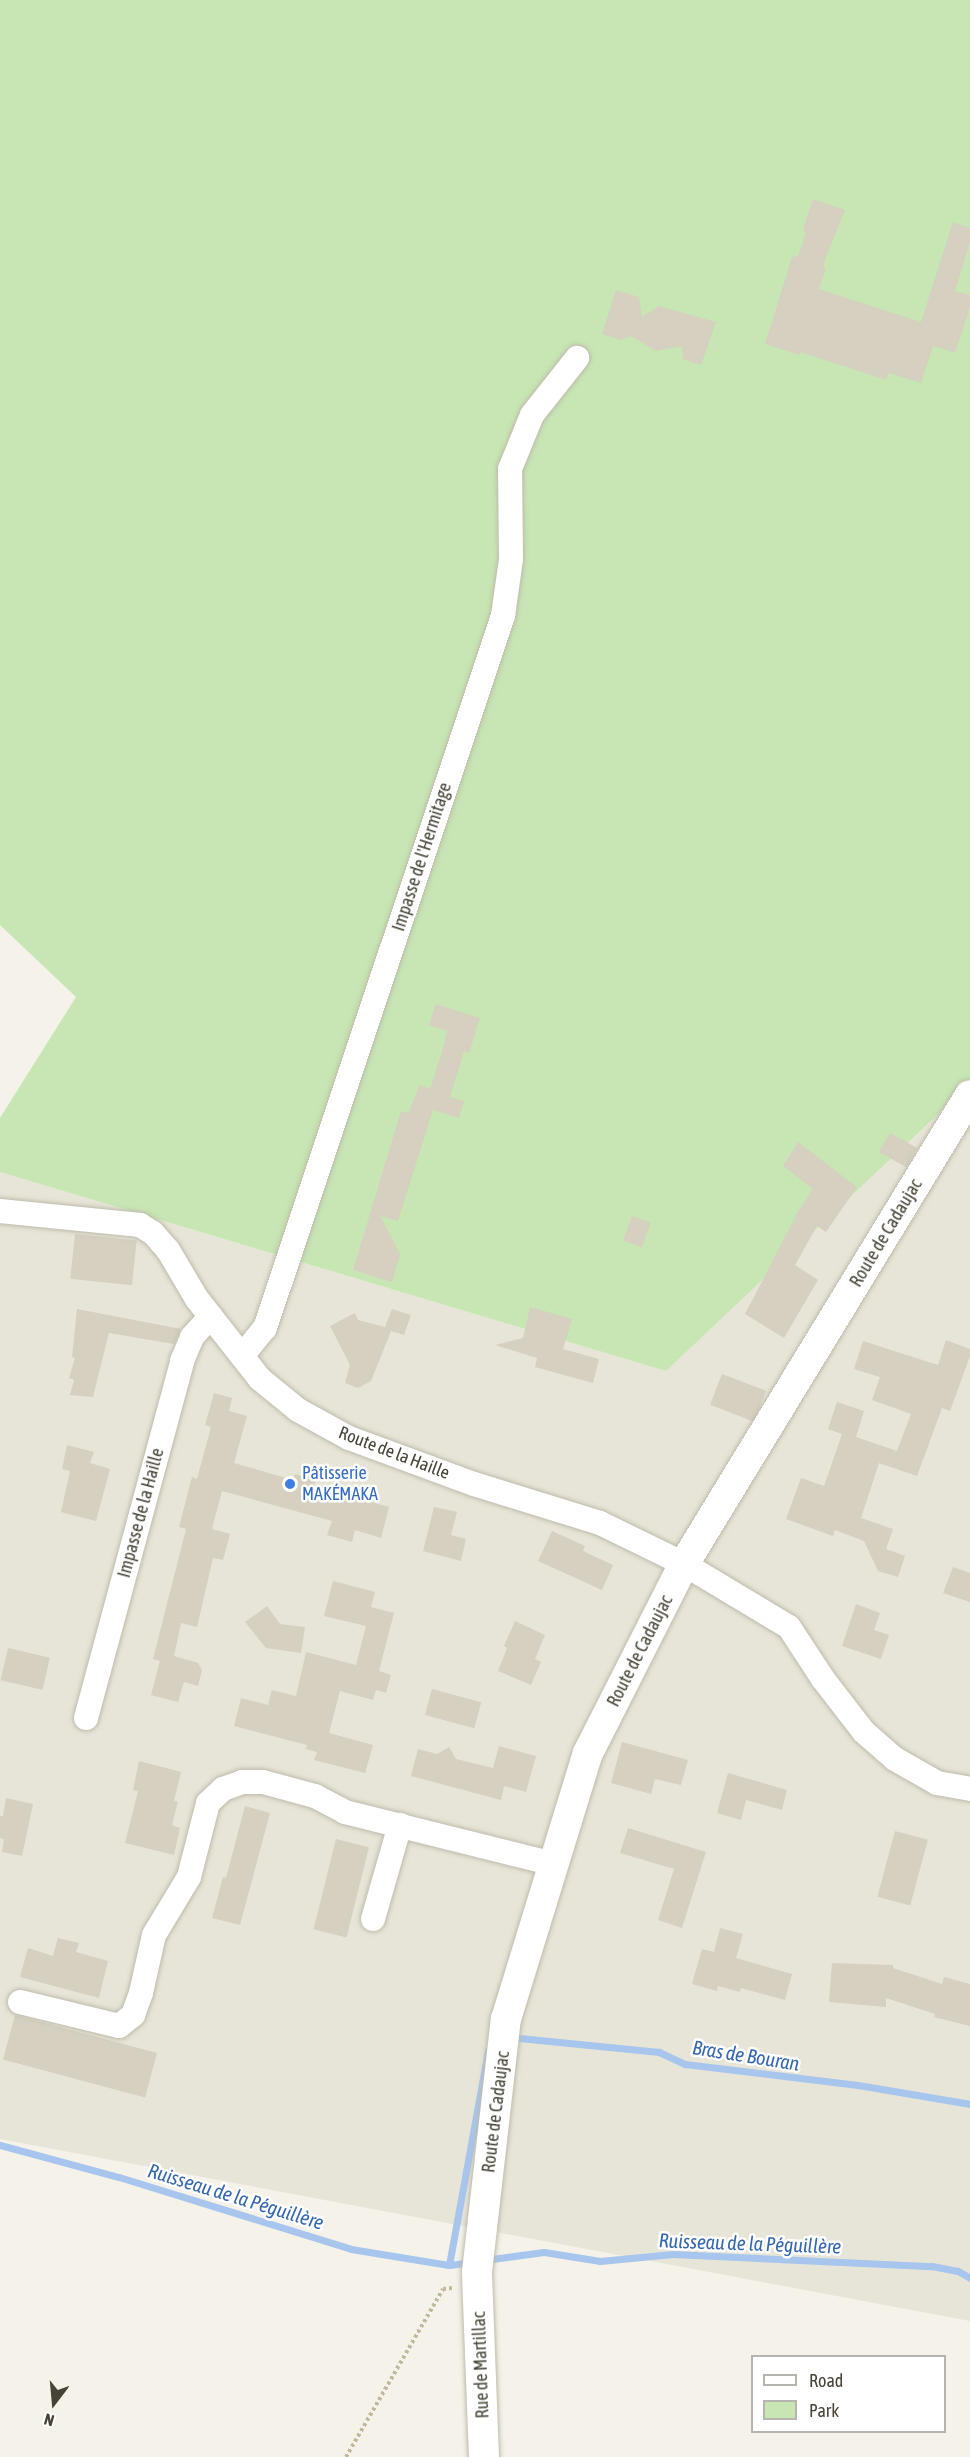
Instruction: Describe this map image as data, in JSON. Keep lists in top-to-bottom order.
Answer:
{
  "streets": {
    "street": [
      "Impasse de l'Hermitage",
      "Route de Cadaujac",
      "Route de la Haille",
      "Impasse de la Haille",
      "Rue de Martillac"
    ]
  },
  "crossings": [
    ["Impasse de l'Hermitage", "Route de la Haille"],
    ["Route de Cadaujac", "Route de la Haille"],
    ["Route de Cadaujac", "Rue de Martillac"],
    ["Route de la Haille", "Impasse de la Haille"]
  ],
  "water": ["Bras de Bouran", "Ruisseau de la Péguillère"],
  "places": ["Pâtisserie MAKÉMAKA"],
  "legend": ["Road", "Park"],
  "north": "bottom"
}
